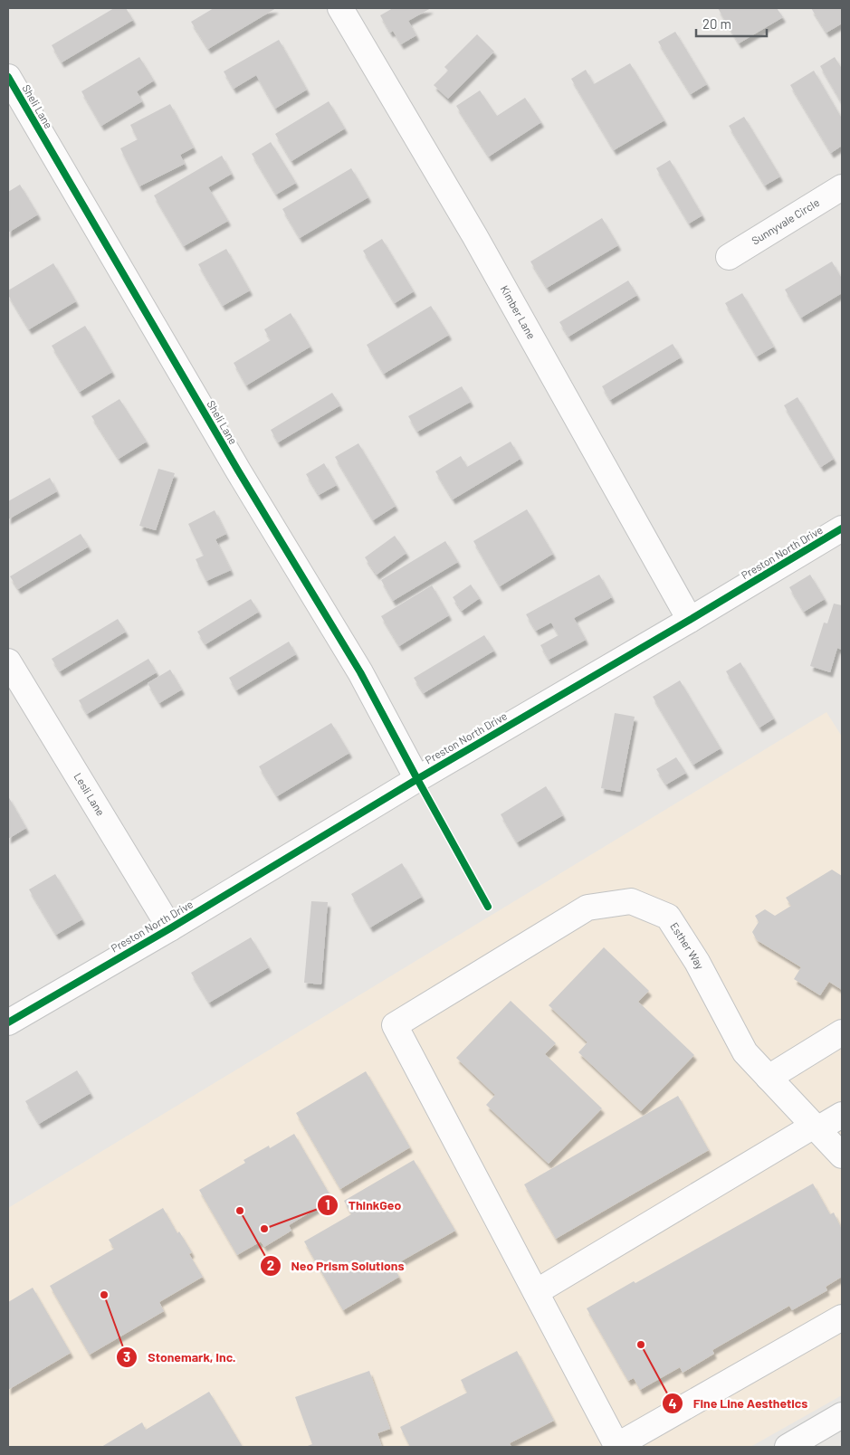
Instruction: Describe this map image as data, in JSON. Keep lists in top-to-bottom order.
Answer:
{
  "streets": {
    "street": [
      "Sheli Lane",
      "Sunnyvale Circle",
      "Kimber Lane",
      "Preston North Drive",
      "Lesli Lane",
      "Esther Way"
    ]
  },
  "crossings": [
    ["Sheli Lane", "Preston North Drive"],
    ["Kimber Lane", "Preston North Drive"],
    ["Preston North Drive", "Lesli Lane"]
  ],
  "places": [
    "Neo Prism Solutions",
    "ThinkGeo",
    "Stonemark, Inc.",
    "Fine Line Aesthetics"
  ],
  "scale_bar": "20 m"
}
